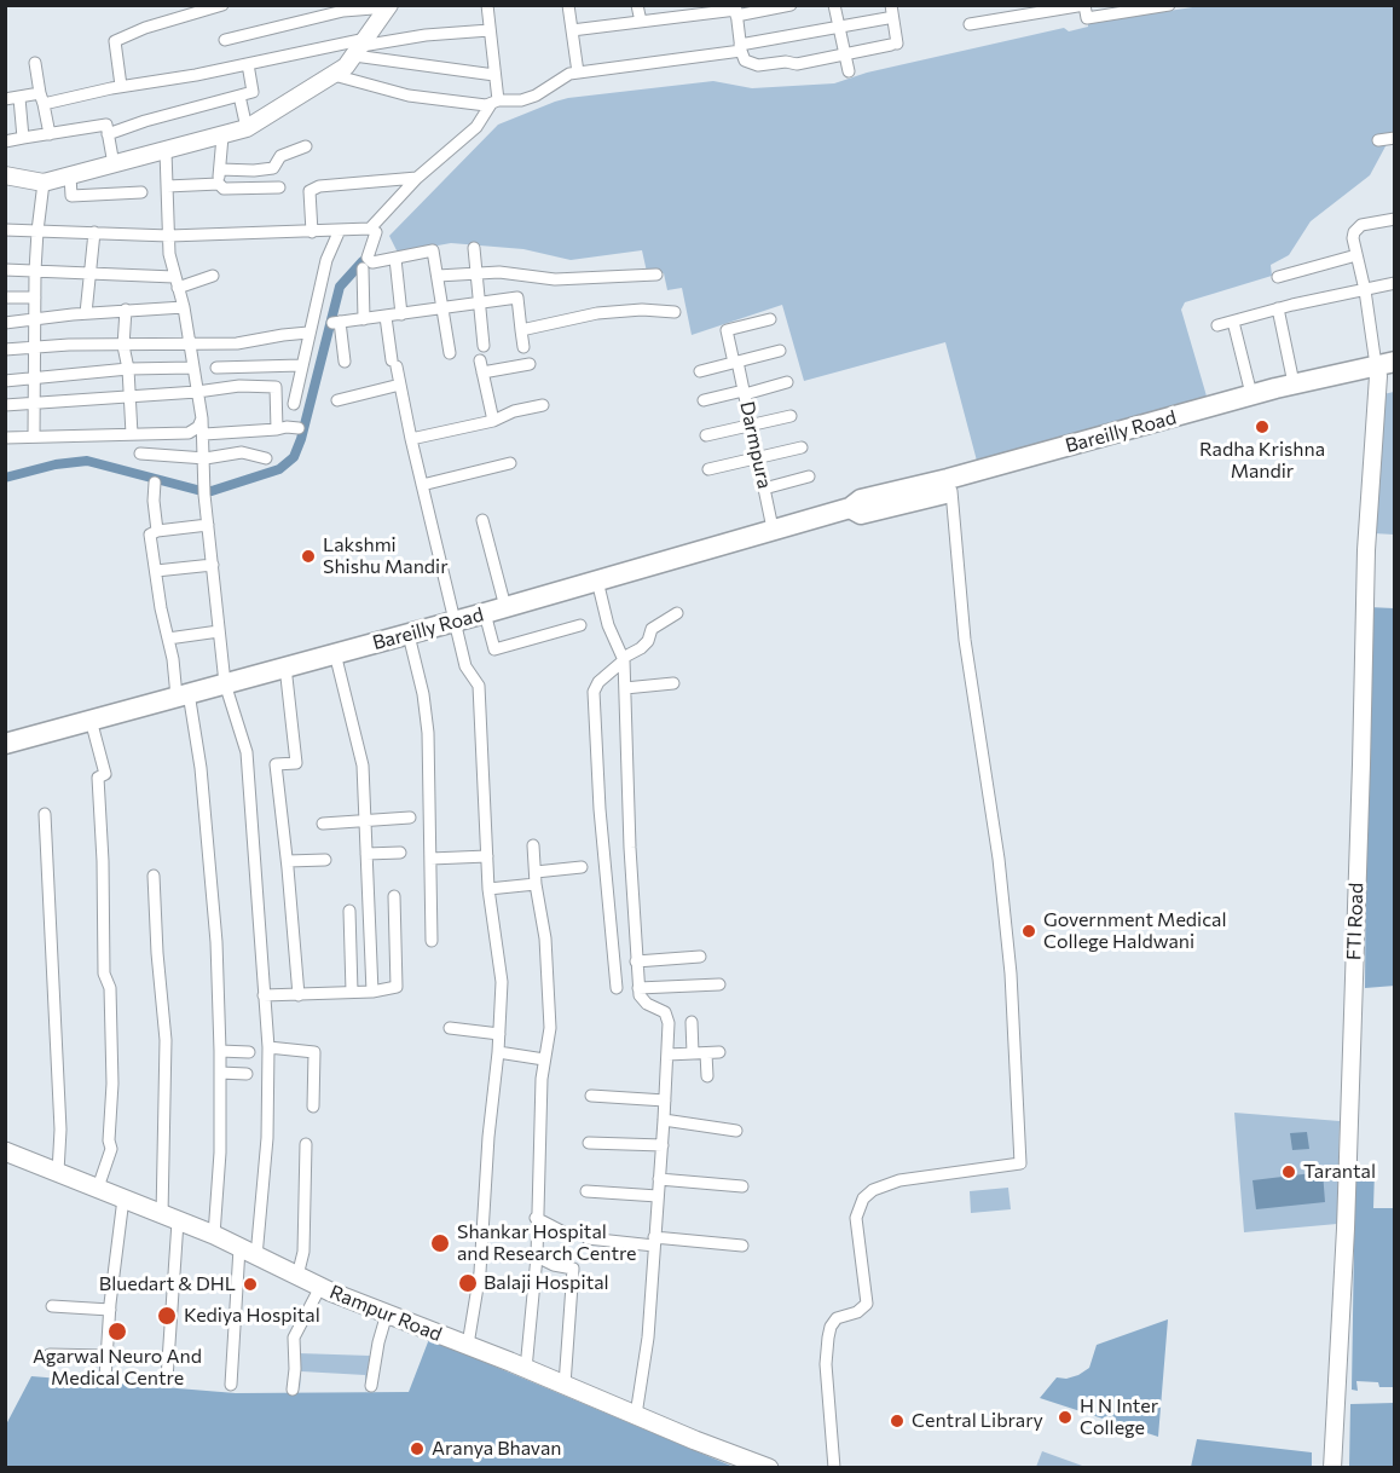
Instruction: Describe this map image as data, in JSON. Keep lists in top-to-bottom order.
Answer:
{
  "streets": {
    "highway": ["Bareilly Road"],
    "main road": ["FTI Road", "Rampur Road"],
    "street": ["Darmpura"]
  },
  "crossings": [
    ["Bareilly Road", "Darmpura"],
    ["Bareilly Road", "FTI Road"]
  ],
  "places": [
    "Radha Krishna Mandir",
    "Lakshmi Shishu Mandir",
    "Government Medical College Haldwani",
    "Tarantal",
    "Shankar Hospital and Research Centre",
    "Balaji Hospital",
    "Bluedart & DHL",
    "Kediya Hospital",
    "Agarwal Neuro And Medical Centre",
    "H N Inter College",
    "Central Library",
    "Aranya Bhavan"
  ]
}
